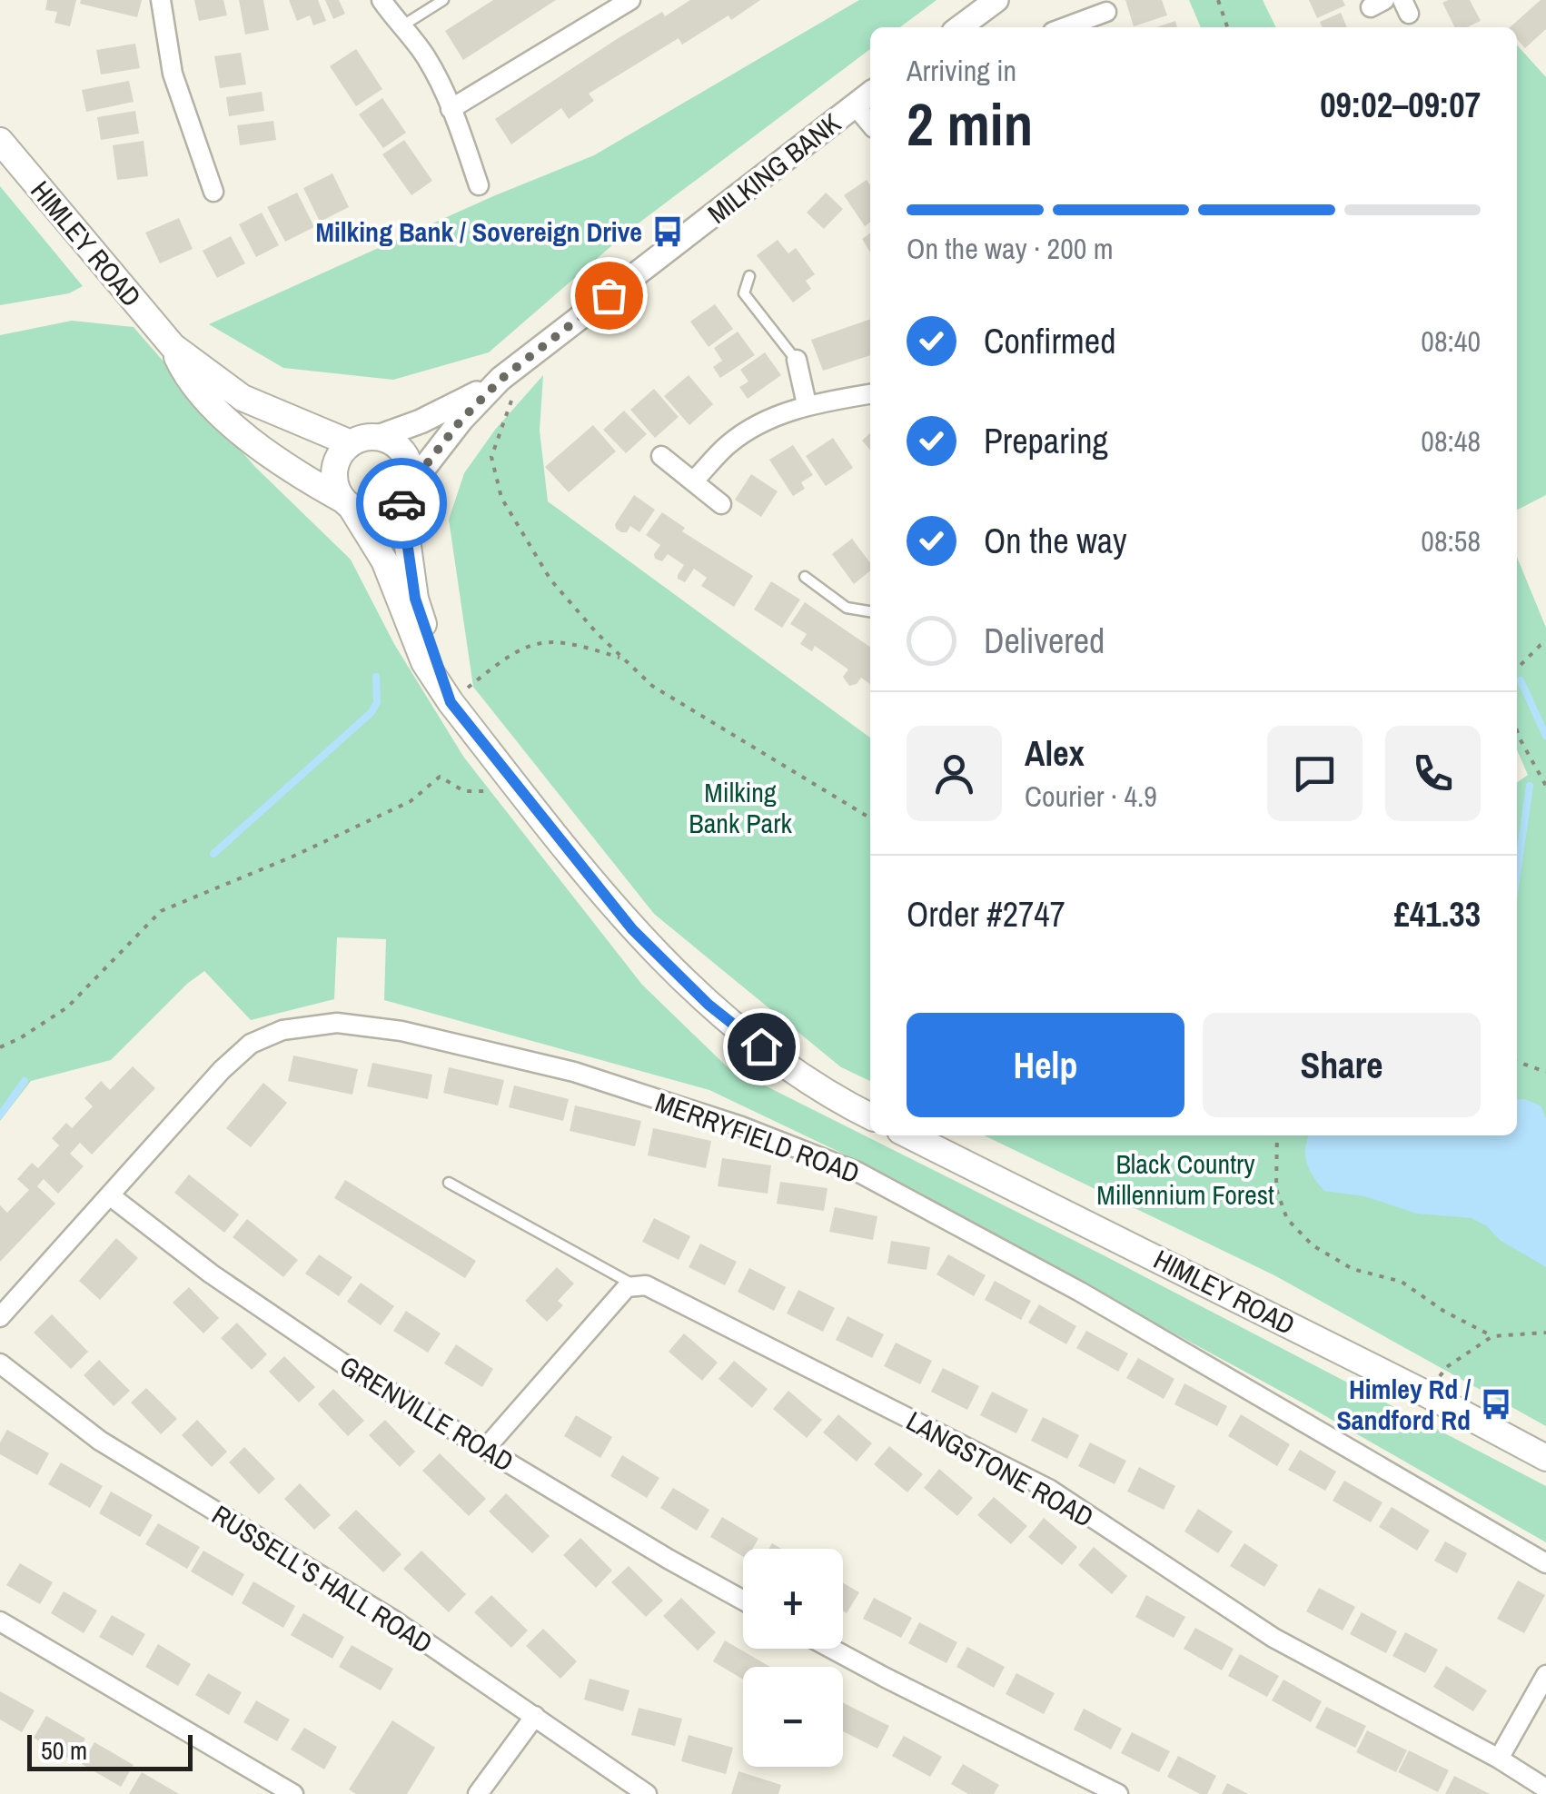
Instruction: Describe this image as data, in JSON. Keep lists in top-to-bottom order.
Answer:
{
  "streets": {
    "main road": ["HIMLEY ROAD"],
    "street": [
      "MILKING BANK",
      "MERRYFIELD ROAD",
      "GRENVILLE ROAD",
      "LANGSTONE ROAD",
      "RUSSELL'S HALL ROAD"
    ]
  },
  "crossings": [
    ["MILKING BANK", "HIMLEY ROAD"],
    ["MERRYFIELD ROAD", "GRENVILLE ROAD"]
  ],
  "parks": ["Milking Bank Park", "Black Country Millennium Forest"],
  "places": {
    "bus stop": ["Milking Bank / Sovereign Drive", "Himley Rd / Sandford Rd"]
  },
  "scale_bar": "50 m",
  "page": {
    "heading": ["2 min", "Arriving in", "09:02–09:07"],
    "panel": [
      "Alex",
      "Courier · 4.9",
      "Order #2747",
      "£41.33"
    ],
    "bar": "On the way · 200 m",
    "list": [
      ["Confirmed", "08:40"],
      ["Preparing", "08:48"],
      ["On the way", "08:58"],
      "Delivered"
    ],
    "buttons": ["Help", "Share"],
    "map_buttons": ["+", "−"],
    "scale": "50 m"
  }
}
